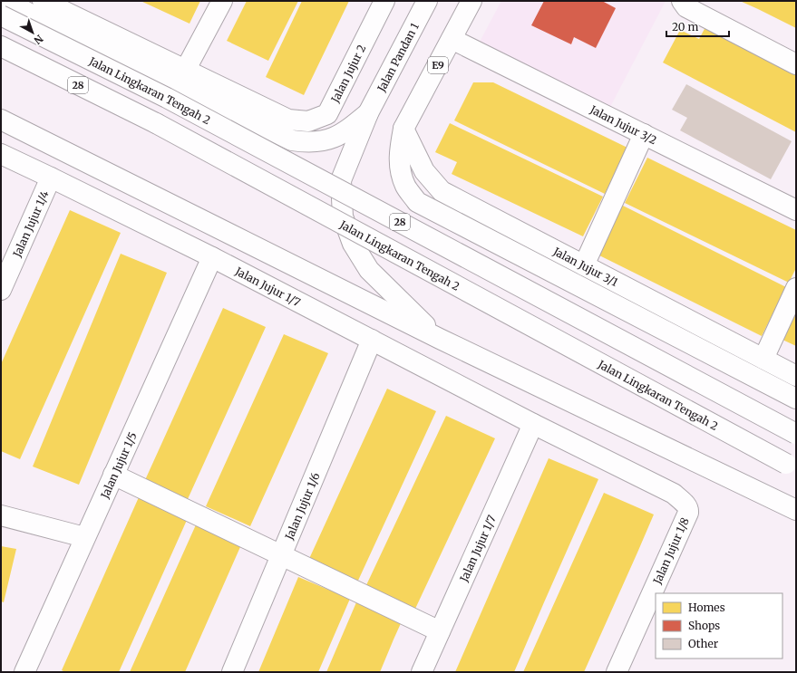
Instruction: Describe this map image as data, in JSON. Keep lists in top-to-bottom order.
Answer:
{
  "streets": {
    "main road": [
      "Jalan Pandan 1",
      "E9",
      "Jalan Jujur 2",
      "28",
      "Jalan Lingkaran Tengah 2",
      "Jalan Jujur 3/2",
      "Jalan Jujur 1/4",
      "Jalan Jujur 3/1",
      "Jalan Jujur 1/7",
      "Jalan Jujur 1/5",
      "Jalan Jujur 1/6",
      "Jalan Jujur 1/8"
    ]
  },
  "crossings": [
    ["E9", "Jalan Jujur 3/2"],
    ["E9", "Jalan Jujur 3/1"],
    ["Jalan Jujur 1/4", "Jalan Jujur 1/7"],
    ["Jalan Jujur 1/7", "Jalan Jujur 1/5"],
    ["Jalan Jujur 1/7", "Jalan Jujur 1/6"],
    ["Jalan Jujur 1/7", "Jalan Jujur 1/8"]
  ],
  "legend": ["Homes", "Shops", "Other"],
  "scale_bar": "20 m",
  "north": "bottom right"
}
